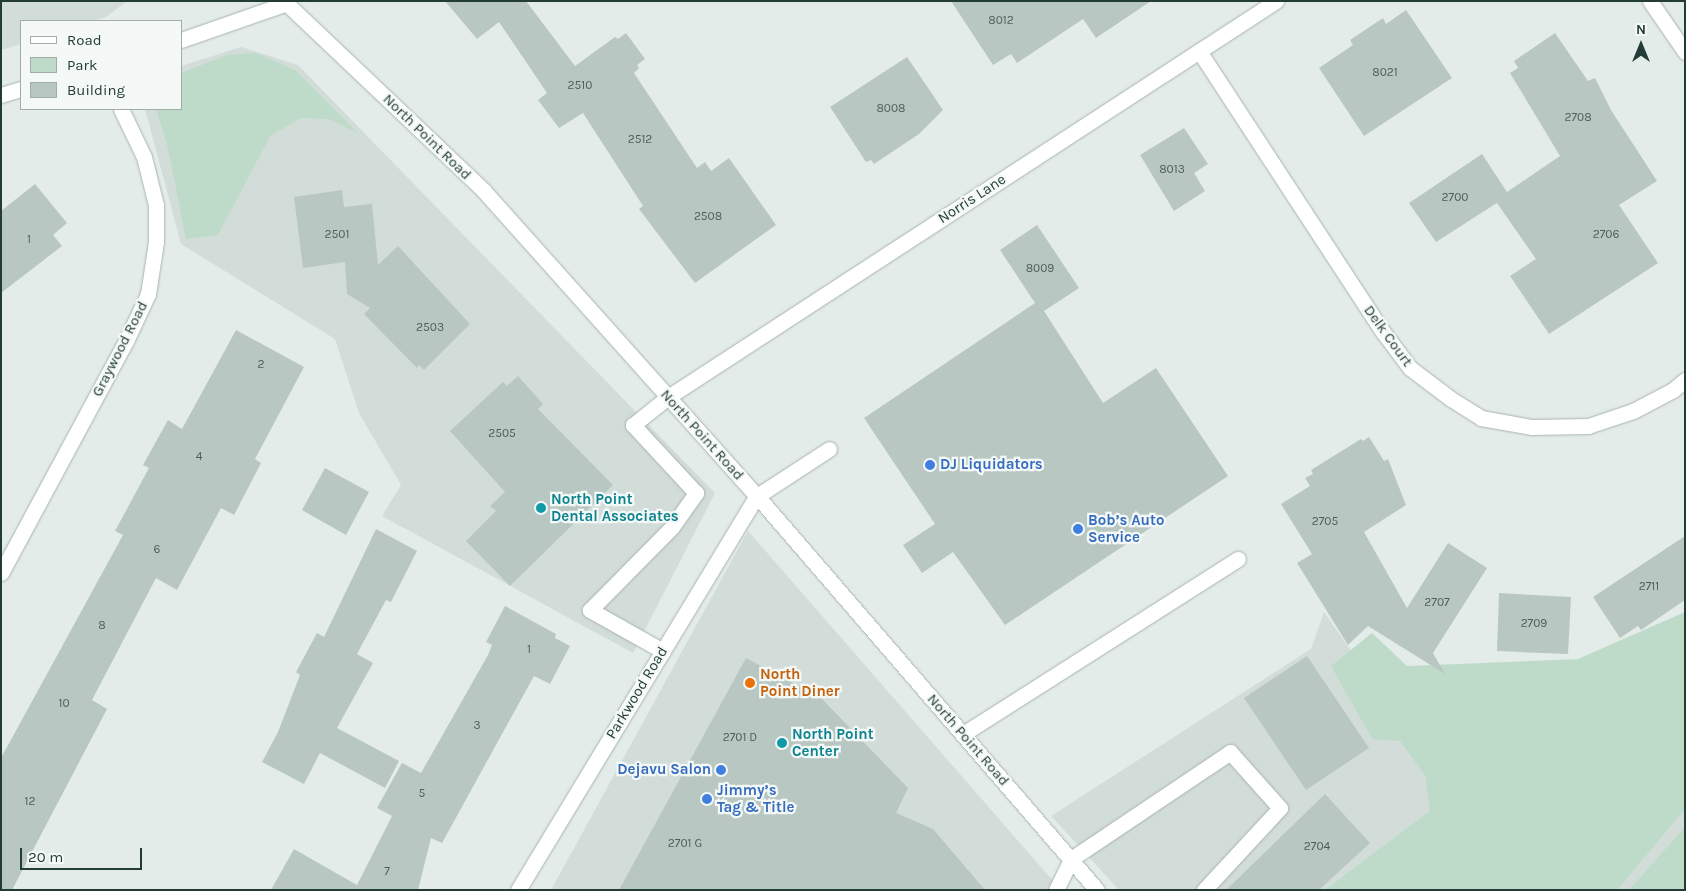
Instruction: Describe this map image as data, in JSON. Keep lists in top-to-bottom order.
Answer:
{
  "streets": {
    "street": [
      "North Point Road",
      "Norris Lane",
      "Delk Court",
      "Graywood Road",
      "Parkwood Road"
    ]
  },
  "crossings": [
    ["North Point Road", "Norris Lane"],
    ["North Point Road", "Parkwood Road"],
    ["Norris Lane", "Delk Court"],
    ["Norris Lane", "Parkwood Road"]
  ],
  "places": [
    "DJ Liquidators",
    "North Point Dental Associates",
    "Bob’s Auto Service",
    "North Point Diner",
    "North Point Center",
    "Dejavu Salon",
    "Jimmy’s Tag & Title"
  ],
  "house_numbers": [
    "8012",
    "8021",
    "2510",
    "8008",
    "2708",
    "2512",
    "8013",
    "2700",
    "2508",
    "2501",
    "2706",
    "1",
    "8009",
    "2503",
    "2",
    "2505",
    "4",
    "2705",
    "6",
    "2711",
    "2707",
    "2709",
    "8",
    "1",
    "10",
    "3",
    "2701 D",
    "5",
    "12",
    "2701 G",
    "2704",
    "7"
  ],
  "legend": ["Road", "Park", "Building"],
  "scale_bar": "20 m",
  "north": "top"
}
